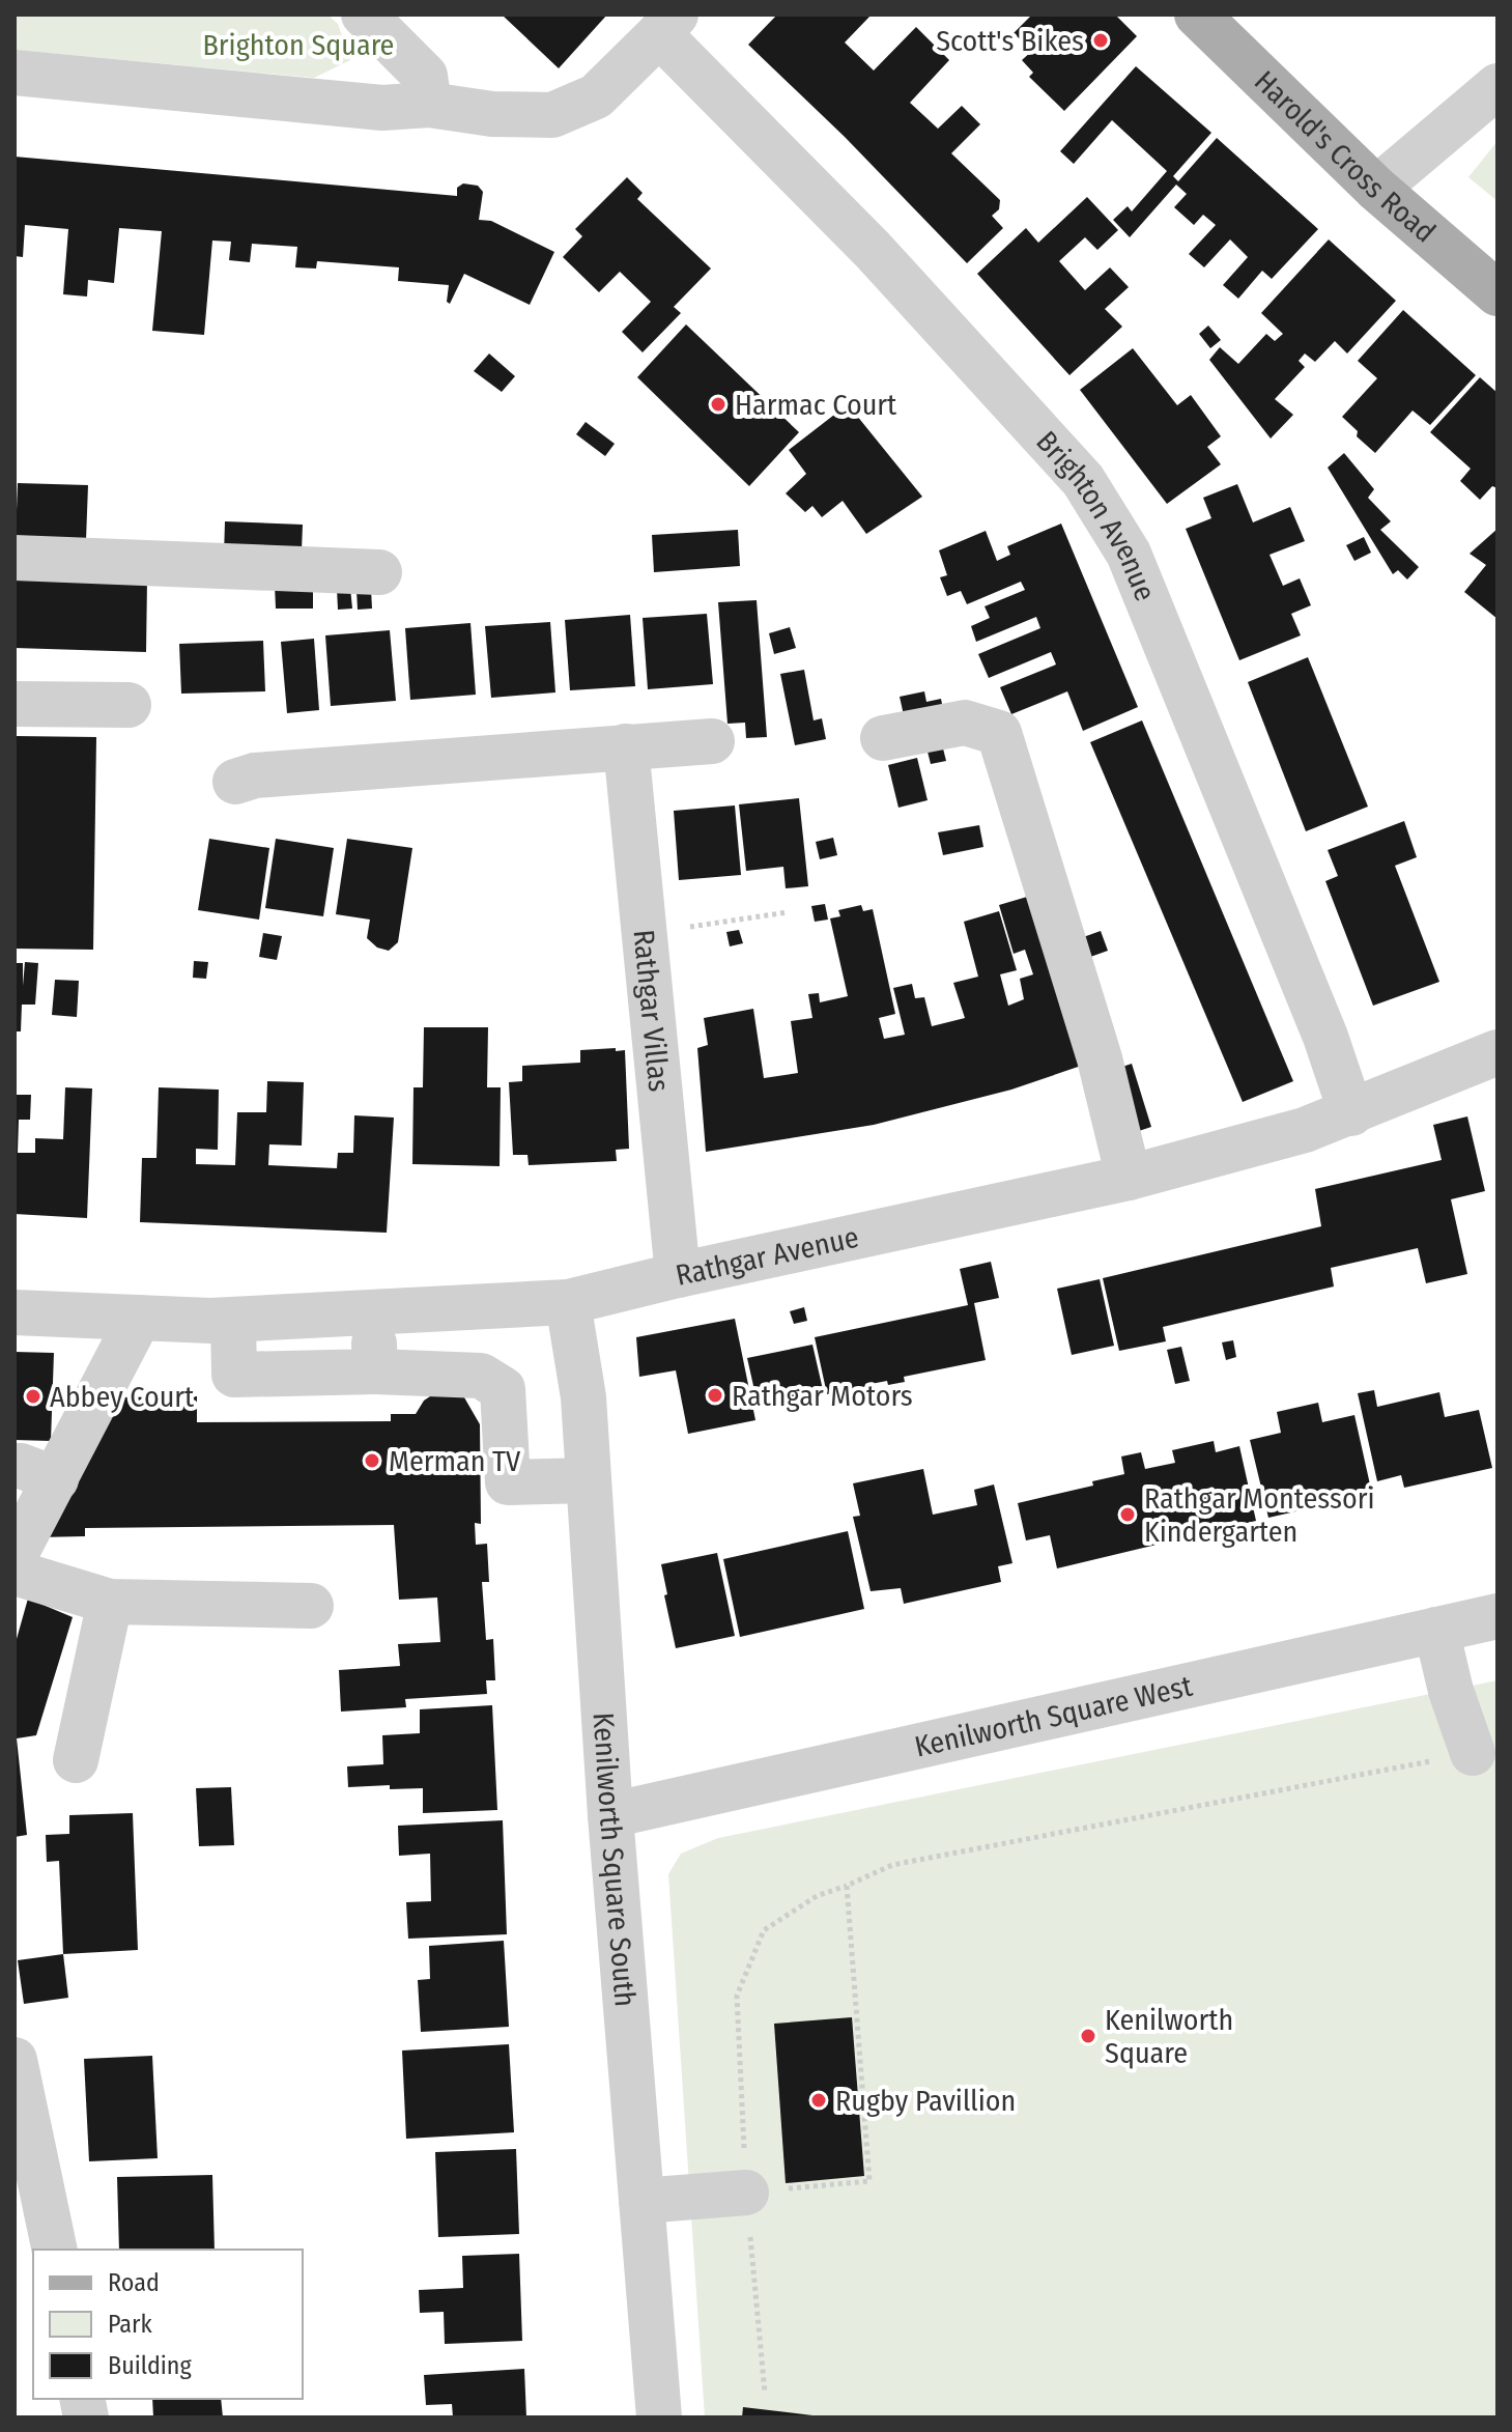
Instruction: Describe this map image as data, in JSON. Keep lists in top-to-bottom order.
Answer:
{
  "streets": {
    "main road": ["Harold's Cross Road"],
    "street": [
      "Brighton Avenue",
      "Rathgar Villas",
      "Rathgar Avenue",
      "Kenilworth Square West",
      "Kenilworth Square South"
    ]
  },
  "crossings": [
    ["Brighton Avenue", "Rathgar Avenue"],
    ["Rathgar Villas", "Rathgar Avenue"],
    ["Rathgar Avenue", "Kenilworth Square South"],
    ["Kenilworth Square West", "Kenilworth Square South"]
  ],
  "parks": ["Brighton Square"],
  "places": [
    "Scott's Bikes",
    "Harmac Court",
    "Rathgar Motors",
    "Abbey Court",
    "Merman TV",
    "Rathgar Montessori Kindergarten",
    "Kenilworth Square",
    "Rugby Pavillion"
  ],
  "legend": ["Road", "Park", "Building"]
}
